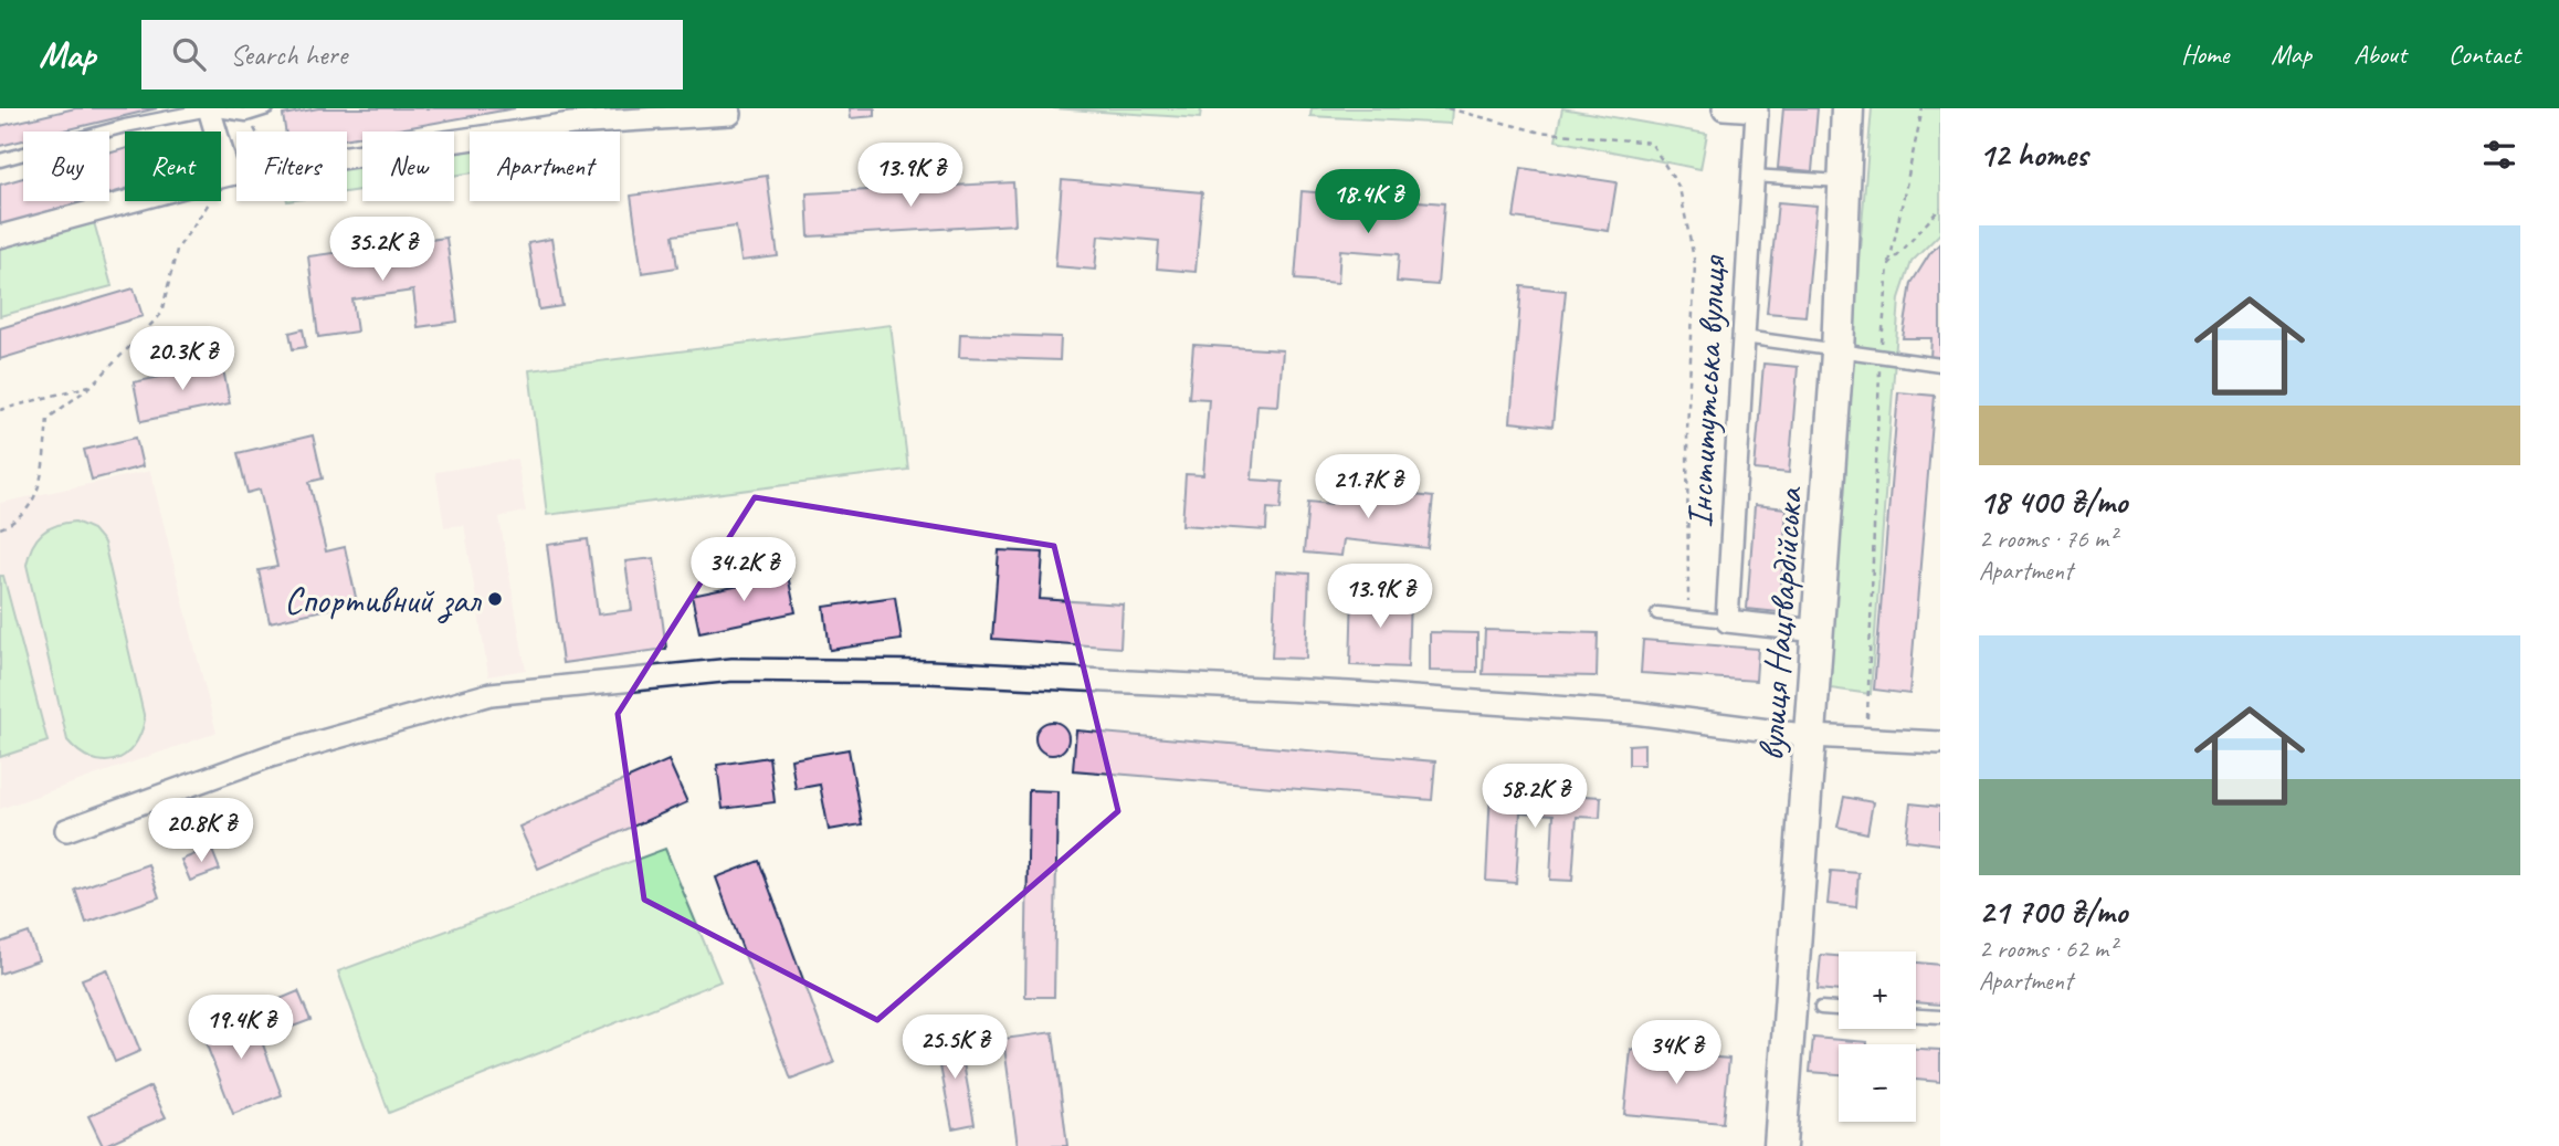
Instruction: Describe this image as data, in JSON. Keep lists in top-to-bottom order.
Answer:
{
  "streets": {
    "street": ["Інститутська вулиця", "вулиця Нацгвардійська"]
  },
  "places": ["Спортивний зал"],
  "page": {
    "header": "Map",
    "search": "Search here",
    "nav": [
      "Home",
      "Map",
      "About",
      "Contact"
    ],
    "heading": "12 homes",
    "chip": [
      "Buy",
      "Rent",
      "Filters",
      "New",
      "Apartment"
    ],
    "price": [
      "13.9K ₴",
      "18.4K ₴",
      "35.2K ₴",
      "20.3K ₴",
      "21.7K ₴",
      "34.2K ₴",
      "13.9K ₴",
      "58.2K ₴",
      "20.8K ₴",
      "19.4K ₴",
      "25.5K ₴",
      "34K ₴"
    ],
    "list": [
      {
        "name": "18 400 ₴/mo",
        "note": "2 rooms · 76 m² · Apartment"
      },
      {
        "name": "21 700 ₴/mo",
        "note": "2 rooms · 62 m² · Apartment"
      }
    ],
    "map_buttons": ["+", "−"]
  }
}
